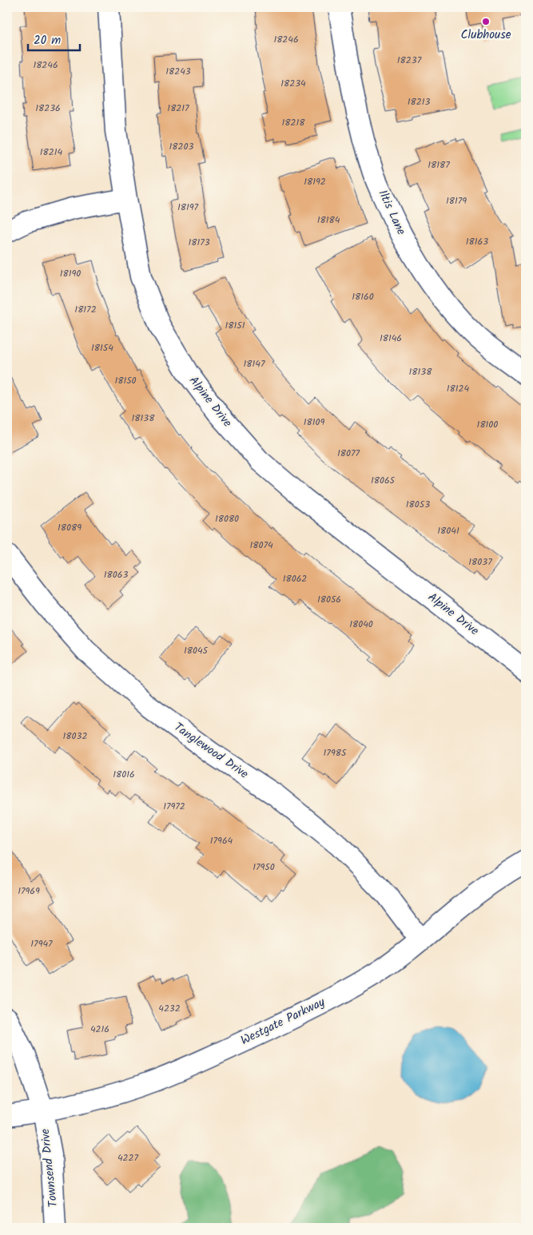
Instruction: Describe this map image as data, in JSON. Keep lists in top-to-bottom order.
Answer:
{
  "streets": {
    "street": [
      "Iltis Lane",
      "Alpine Drive",
      "Tanglewood Drive",
      "Westgate Parkway",
      "Townsend Drive"
    ]
  },
  "crossings": [
    ["Tanglewood Drive", "Westgate Parkway"],
    ["Westgate Parkway", "Townsend Drive"]
  ],
  "places": ["Clubhouse"],
  "house_numbers": [
    "18246",
    "18237",
    "18246",
    "18243",
    "18234",
    "18213",
    "18236",
    "18217",
    "18218",
    "18203",
    "18214",
    "18187",
    "18192",
    "18179",
    "18197",
    "18184",
    "18163",
    "18173",
    "18190",
    "18160",
    "18172",
    "18151",
    "18146",
    "18154",
    "18147",
    "18138",
    "18150",
    "18124",
    "18138",
    "18109",
    "18100",
    "18077",
    "18065",
    "18053",
    "18080",
    "18089",
    "18041",
    "18074",
    "18037",
    "18063",
    "18062",
    "18056",
    "18040",
    "18045",
    "18032",
    "17985",
    "18016",
    "17972",
    "17964",
    "17950",
    "17969",
    "17947",
    "4232",
    "4216",
    "4227"
  ],
  "scale_bar": "20 m"
}
